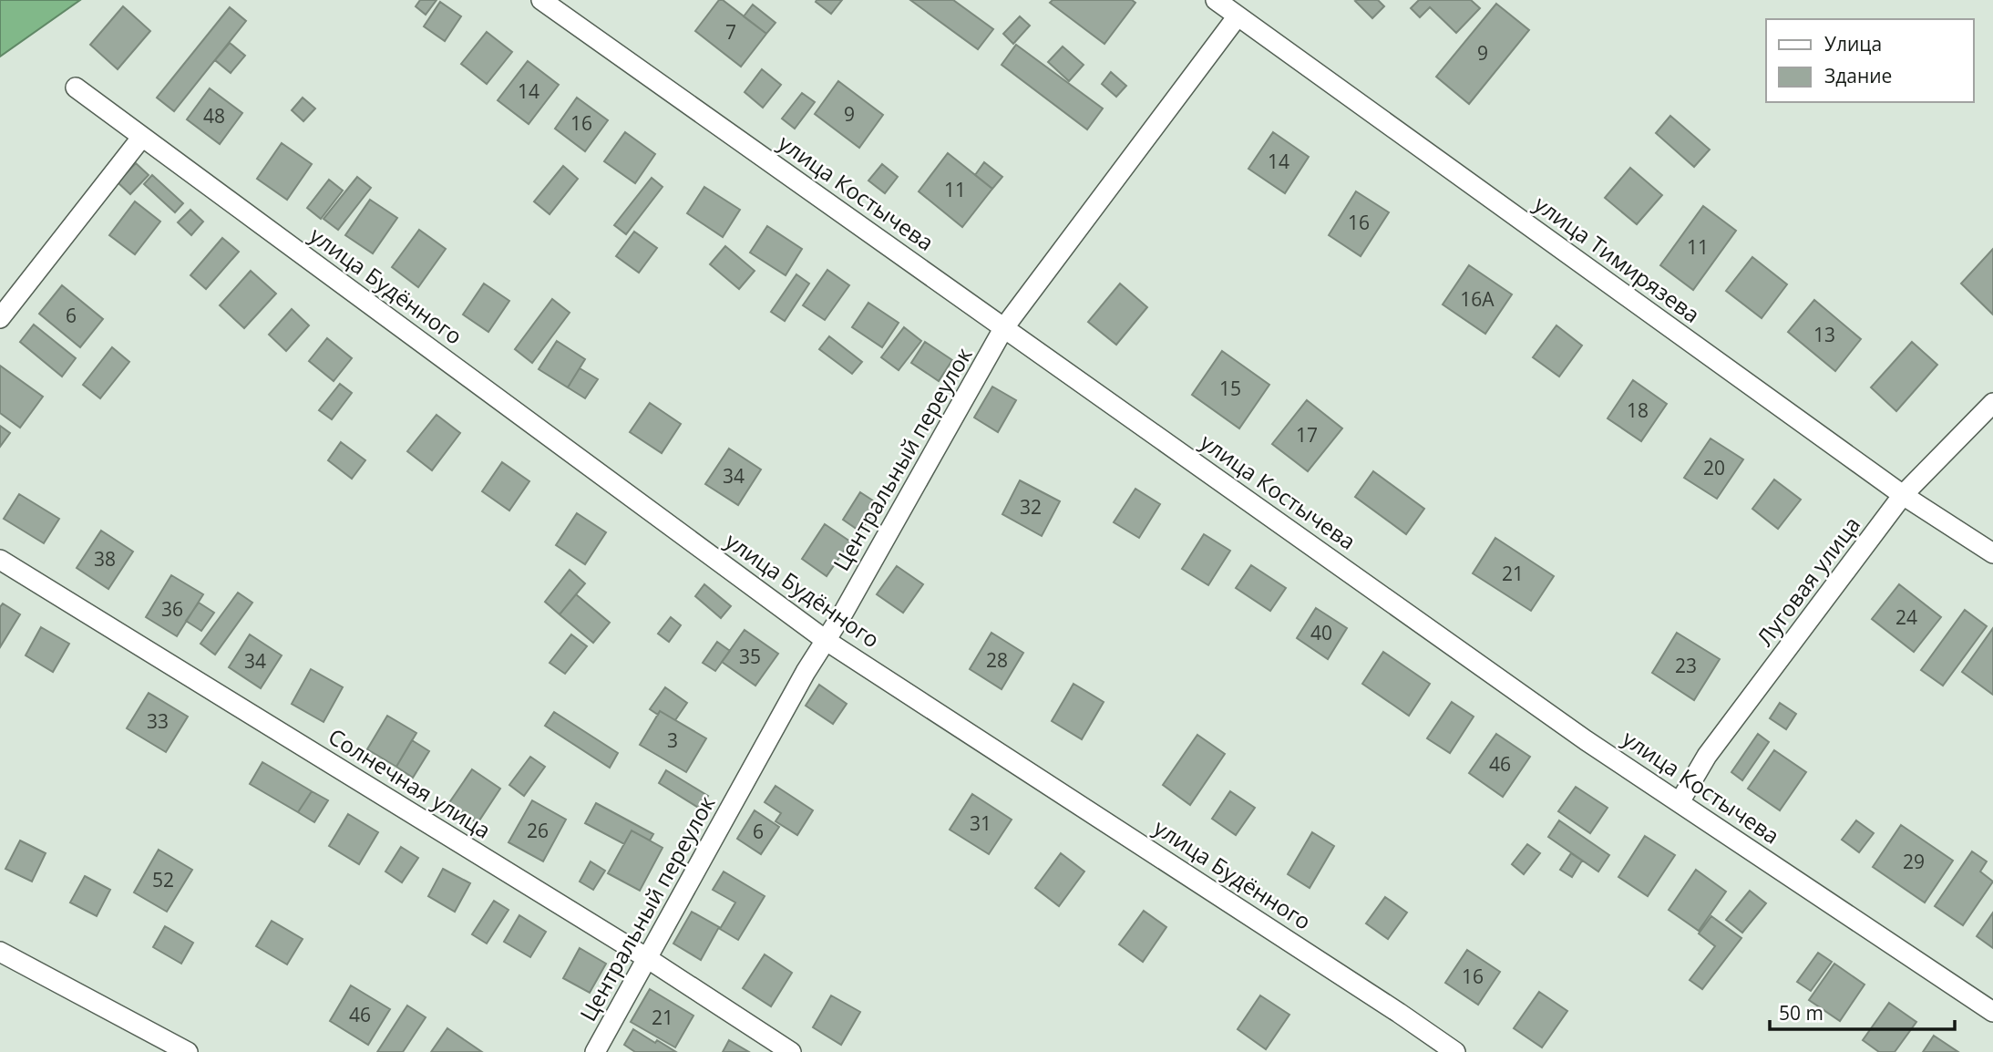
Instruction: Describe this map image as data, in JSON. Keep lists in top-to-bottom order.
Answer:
{
  "streets": {
    "street": [
      "улица Костычева",
      "улица Тимирязева",
      "улица Будённого",
      "Центральный переулок",
      "Луговая улица",
      "Солнечная улица"
    ]
  },
  "crossings": [
    ["улица Костычева", "Центральный переулок"],
    ["улица Костычева", "Луговая улица"],
    ["улица Тимирязева", "Центральный переулок"],
    ["улица Тимирязева", "Луговая улица"],
    ["улица Будённого", "Центральный переулок"],
    ["Центральный переулок", "Солнечная улица"]
  ],
  "house_numbers": [
    "7",
    "9",
    "14",
    "9",
    "48",
    "16",
    "14",
    "11",
    "16",
    "11",
    "16А",
    "6",
    "13",
    "15",
    "18",
    "17",
    "20",
    "34",
    "32",
    "38",
    "21",
    "36",
    "24",
    "40",
    "35",
    "28",
    "34",
    "23",
    "33",
    "3",
    "46",
    "31",
    "26",
    "6",
    "29",
    "52",
    "16",
    "46",
    "21"
  ],
  "legend": ["Улица", "Здание"],
  "scale_bar": "50 m"
}
